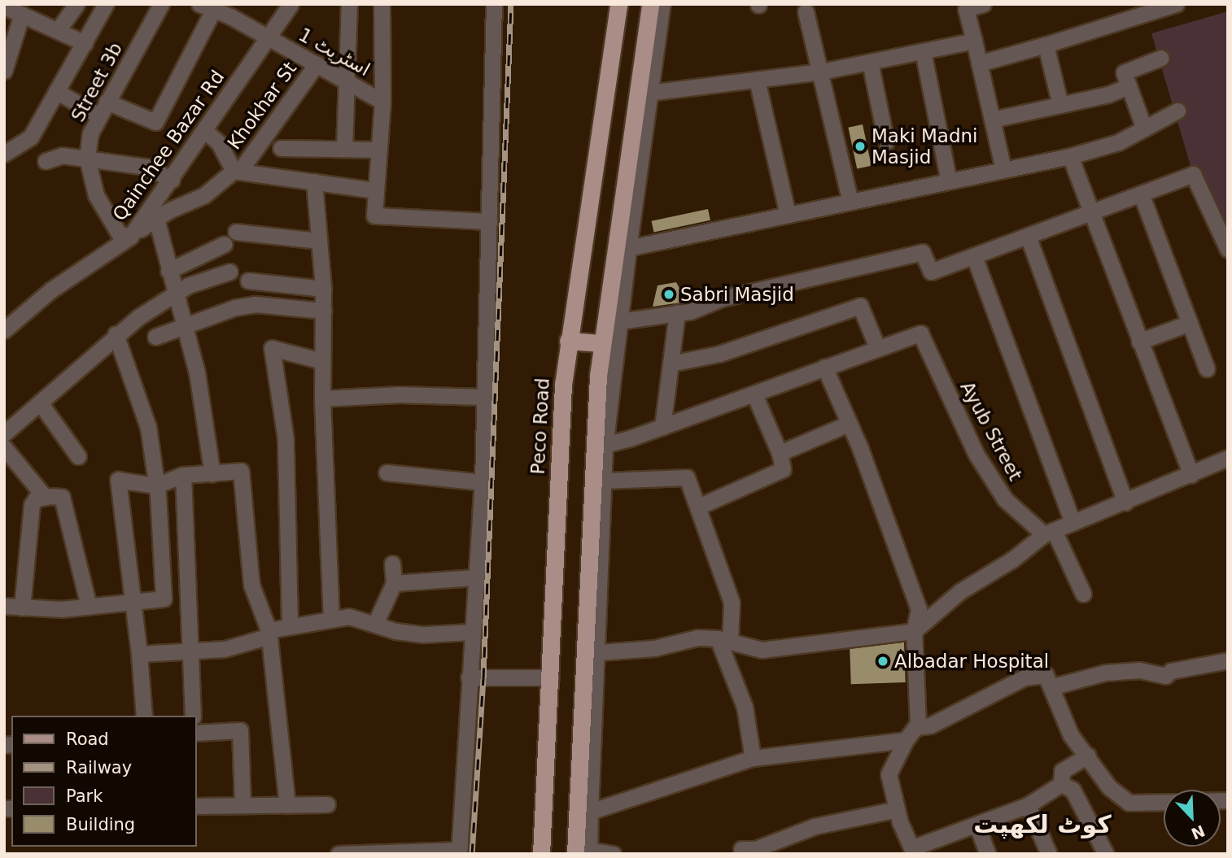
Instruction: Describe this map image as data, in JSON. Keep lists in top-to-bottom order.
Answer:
{
  "streets": {
    "main road": ["Peco Road"],
    "street": [
      "اسٹریٹ 1",
      "Street 3b",
      "Khokhar St",
      "Qainchee Bazar Rd",
      "Ayub Street"
    ]
  },
  "crossings": [
    ["اسٹریٹ 1", "Khokhar St"],
    ["اسٹریٹ 1", "Qainchee Bazar Rd"],
    ["Street 3b", "Khokhar St"],
    ["Street 3b", "Qainchee Bazar Rd"],
    ["Khokhar St", "Qainchee Bazar Rd"]
  ],
  "districts": ["کوٹ لکھپت"],
  "places": ["Maki Madni Masjid", "Sabri Masjid", "Albadar Hospital"],
  "legend": [
    "Road",
    "Railway",
    "Park",
    "Building"
  ],
  "north": "bottom right"
}
